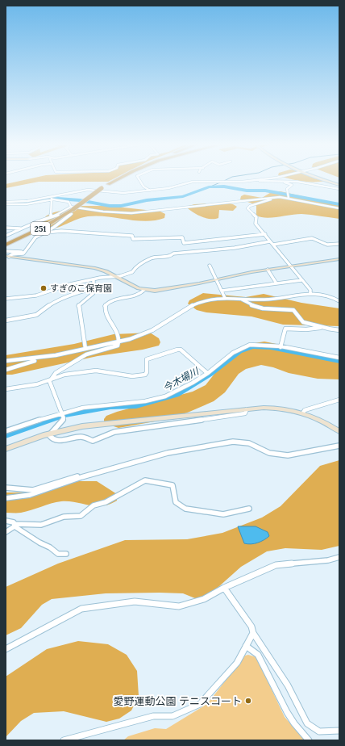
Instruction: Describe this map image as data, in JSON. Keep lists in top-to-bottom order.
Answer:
{
  "streets": {
    "highway": ["251"]
  },
  "water": ["今木場川"],
  "places": ["すぎのこ保育園", "愛野運動公園 テニスコート"]
}
